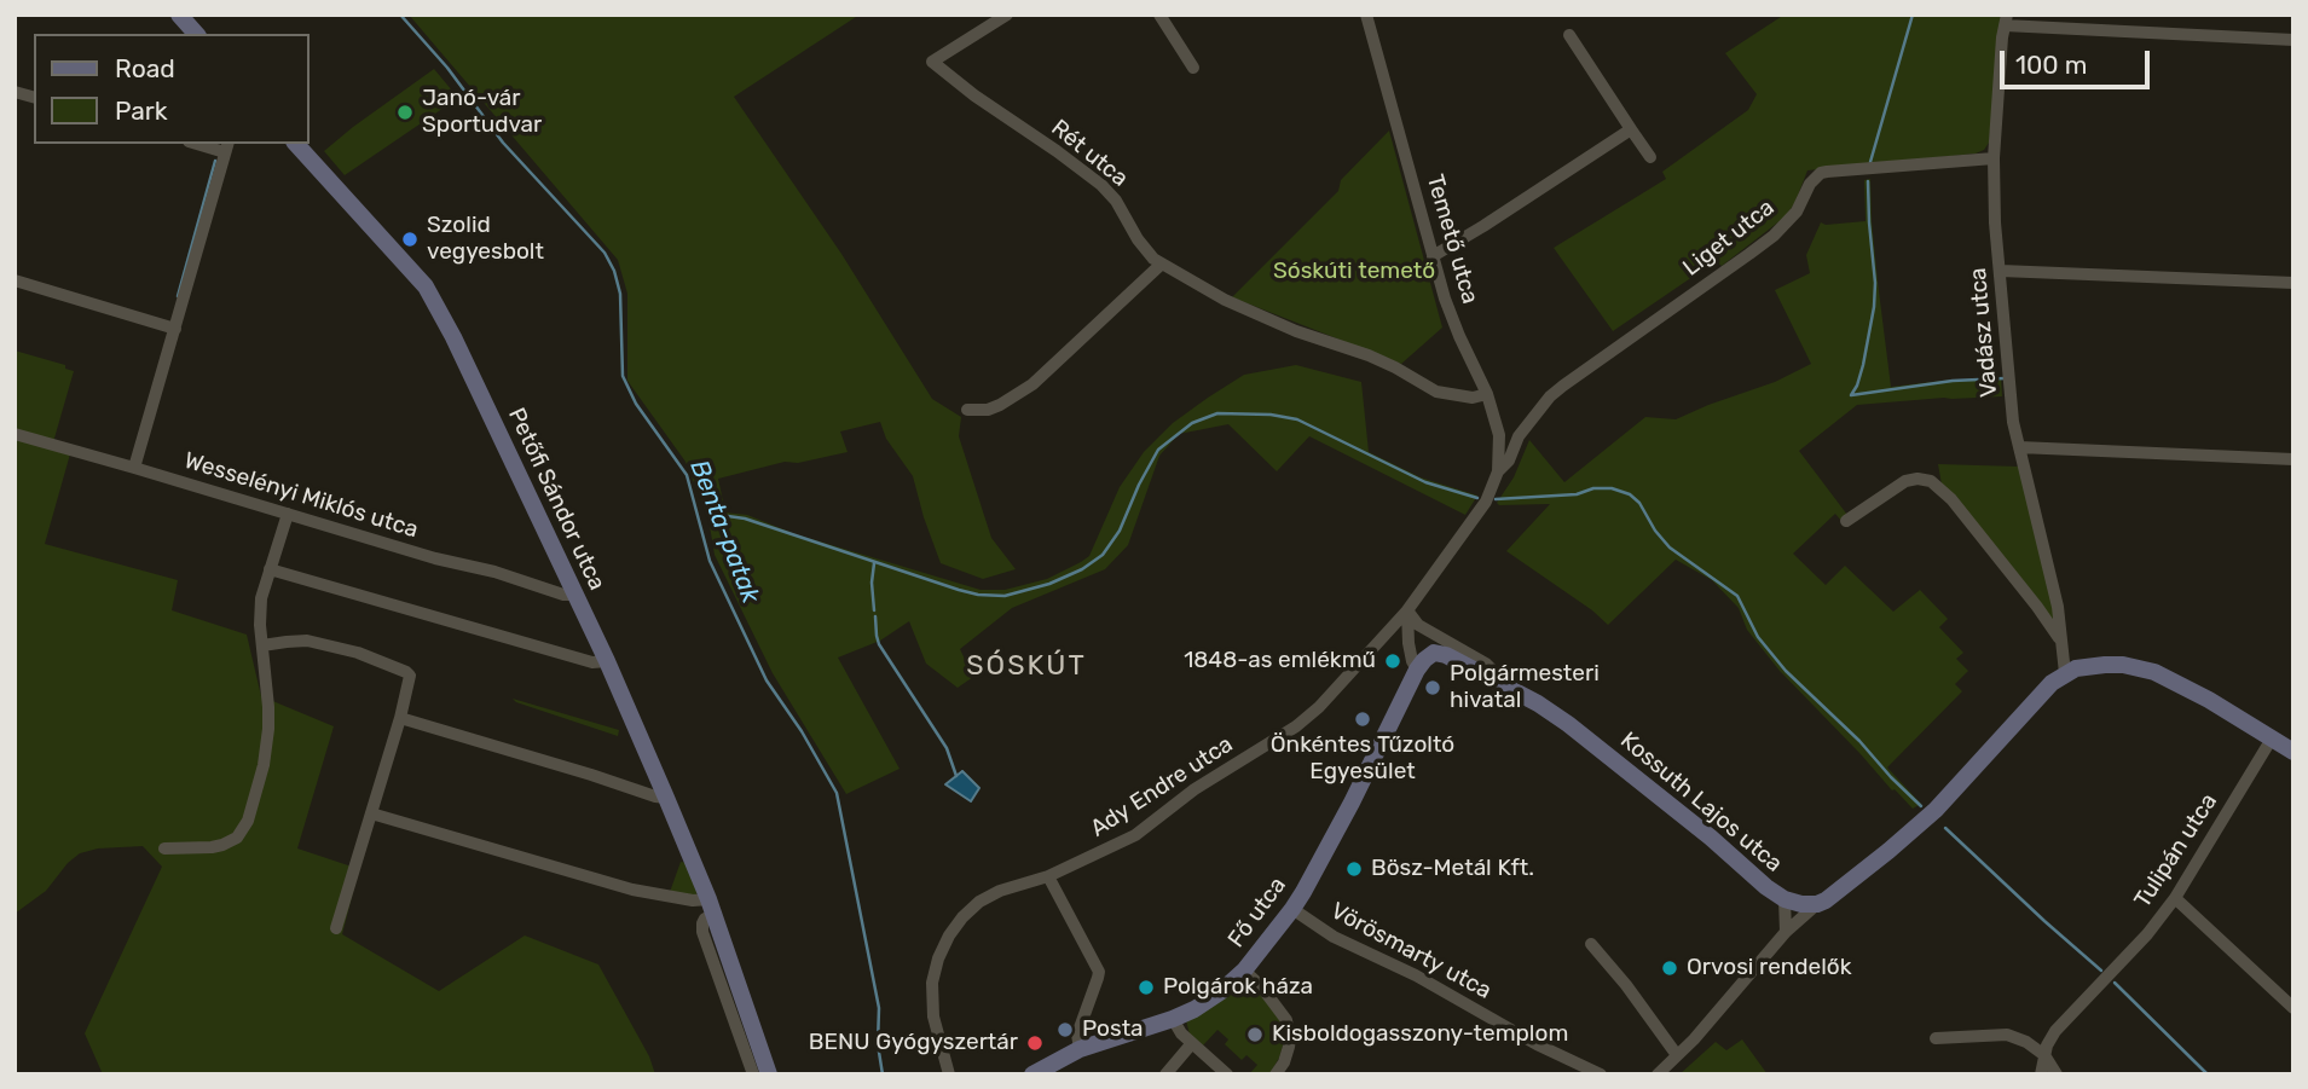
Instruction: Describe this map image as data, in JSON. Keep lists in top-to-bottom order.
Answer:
{
  "streets": {
    "street": [
      "Rét utca",
      "Liget utca",
      "Temető utca",
      "Vadász utca",
      "Wesselényi Miklós utca",
      "Petőfi Sándor utca",
      "Ady Endre utca",
      "Kossuth Lajos utca",
      "Tulipán utca",
      "Fő utca",
      "Vörösmarty utca"
    ]
  },
  "crossings": [
    ["Rét utca", "Temető utca"],
    ["Liget utca", "Temető utca"],
    ["Liget utca", "Vadász utca"],
    ["Liget utca", "Ady Endre utca"],
    ["Wesselényi Miklós utca", "Petőfi Sándor utca"],
    ["Kossuth Lajos utca", "Fő utca"],
    ["Fő utca", "Vörösmarty utca"]
  ],
  "districts": ["SÓSKÚT"],
  "water": ["Benta-patak"],
  "parks": ["Sóskúti temető"],
  "places": [
    "Janó-vár Sportudvar",
    "Szolid vegyesbolt",
    "1848-as emlékmű",
    "Polgármesteri hivatal",
    "Önkéntes Tűzoltó Egyesület",
    "Bösz-Metál Kft.",
    "Orvosi rendelők",
    "Polgárok háza",
    "Posta",
    "Kisboldogasszony-templom",
    "BENU Gyógyszertár"
  ],
  "legend": ["Road", "Park"],
  "scale_bar": "100 m"
}
